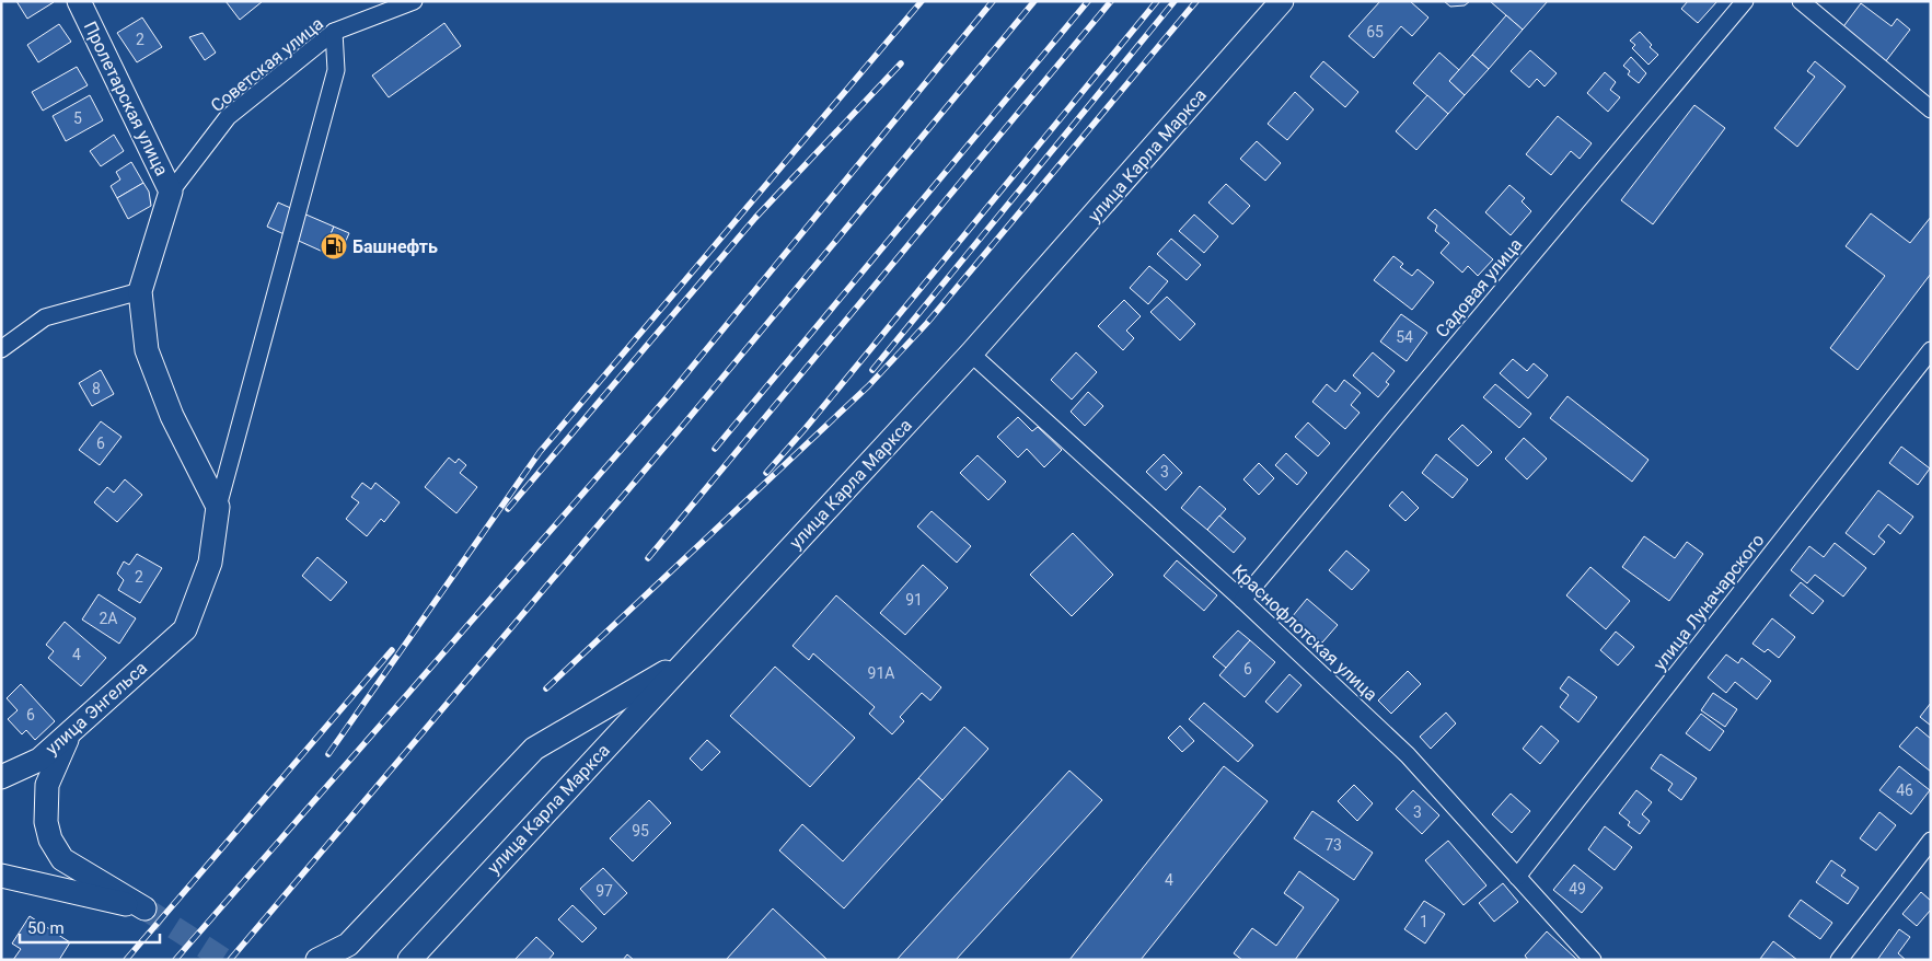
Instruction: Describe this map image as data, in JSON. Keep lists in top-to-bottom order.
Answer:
{
  "streets": {
    "street": [
      "Советская улица",
      "Пролетарская улица",
      "улица Карла Маркса",
      "Садовая улица",
      "улица Луначарского",
      "Краснофлотская улица",
      "улица Энгельса"
    ]
  },
  "crossings": [
    ["Советская улица", "Пролетарская улица"],
    ["Пролетарская улица", "улица Энгельса"],
    ["улица Карла Маркса", "Краснофлотская улица"],
    ["Садовая улица", "Краснофлотская улица"],
    ["улица Луначарского", "Краснофлотская улица"]
  ],
  "places": {
    "fuel station": ["Башнефть"]
  },
  "house_numbers": [
    "65",
    "2",
    "5",
    "54",
    "8",
    "6",
    "3",
    "2",
    "91",
    "2А",
    "4",
    "6",
    "91А",
    "6",
    "46",
    "3",
    "95",
    "73",
    "4",
    "49",
    "97",
    "1"
  ],
  "scale_bar": "50 m"
}
